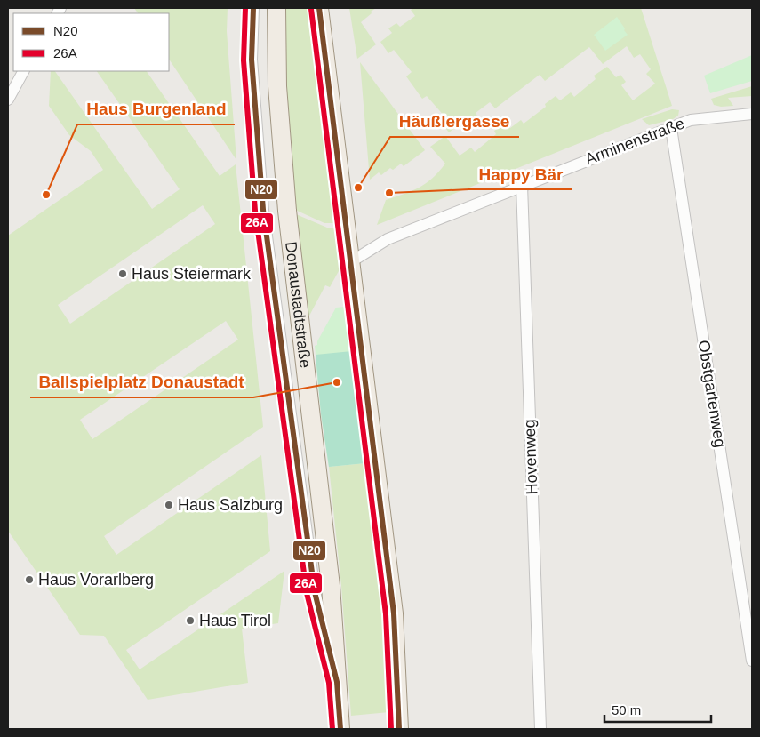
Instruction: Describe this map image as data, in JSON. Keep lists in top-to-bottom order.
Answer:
{
  "streets": {
    "main road": ["Donaustadtstraße"],
    "street": ["Arminenstraße", "Obstgartenweg", "Hovenweg"]
  },
  "crossings": [
    ["Arminenstraße", "Obstgartenweg"],
    ["Arminenstraße", "Hovenweg"]
  ],
  "places": [
    "Häußlergasse",
    "Happy Bär",
    "Haus Burgenland",
    "Haus Steiermark",
    "Ballspielplatz Donaustadt",
    "Haus Salzburg",
    "Haus Vorarlberg",
    "Haus Tirol"
  ],
  "lines": ["transit line N20", "transit line 26A"],
  "legend": ["N20", "26A"],
  "scale_bar": "50 m"
}
